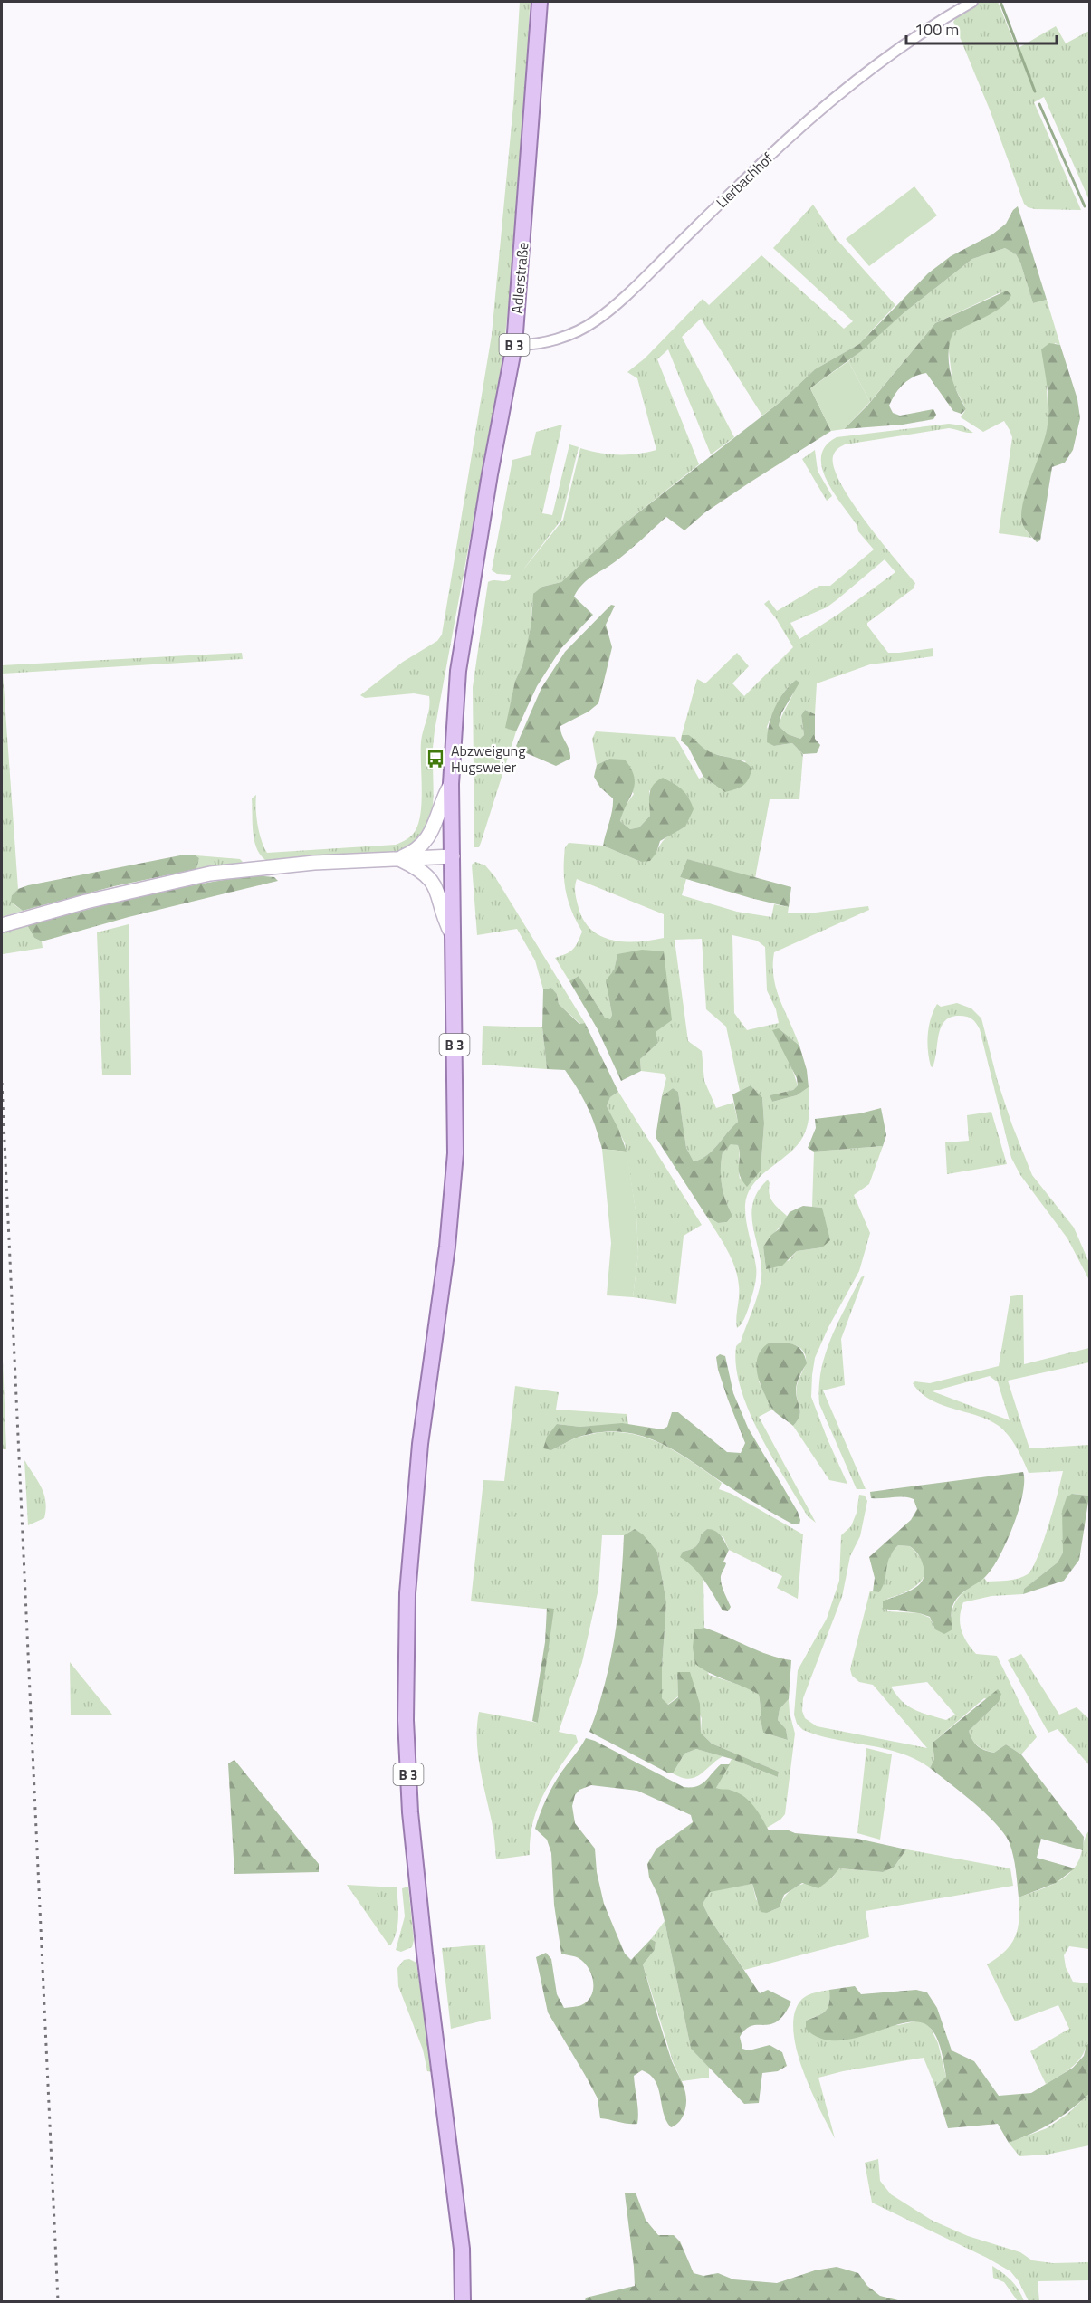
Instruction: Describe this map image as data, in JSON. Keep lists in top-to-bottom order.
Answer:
{
  "streets": {
    "main road": ["Adlerstraße", "B 3"],
    "street": ["Lierbachhof"]
  },
  "crossings": [
    ["Lierbachhof", "Adlerstraße"],
    ["Adlerstraße", "B 3"]
  ],
  "places": {
    "bus stop": ["Abzweigung Hugsweier"]
  },
  "scale_bar": "100 m"
}
